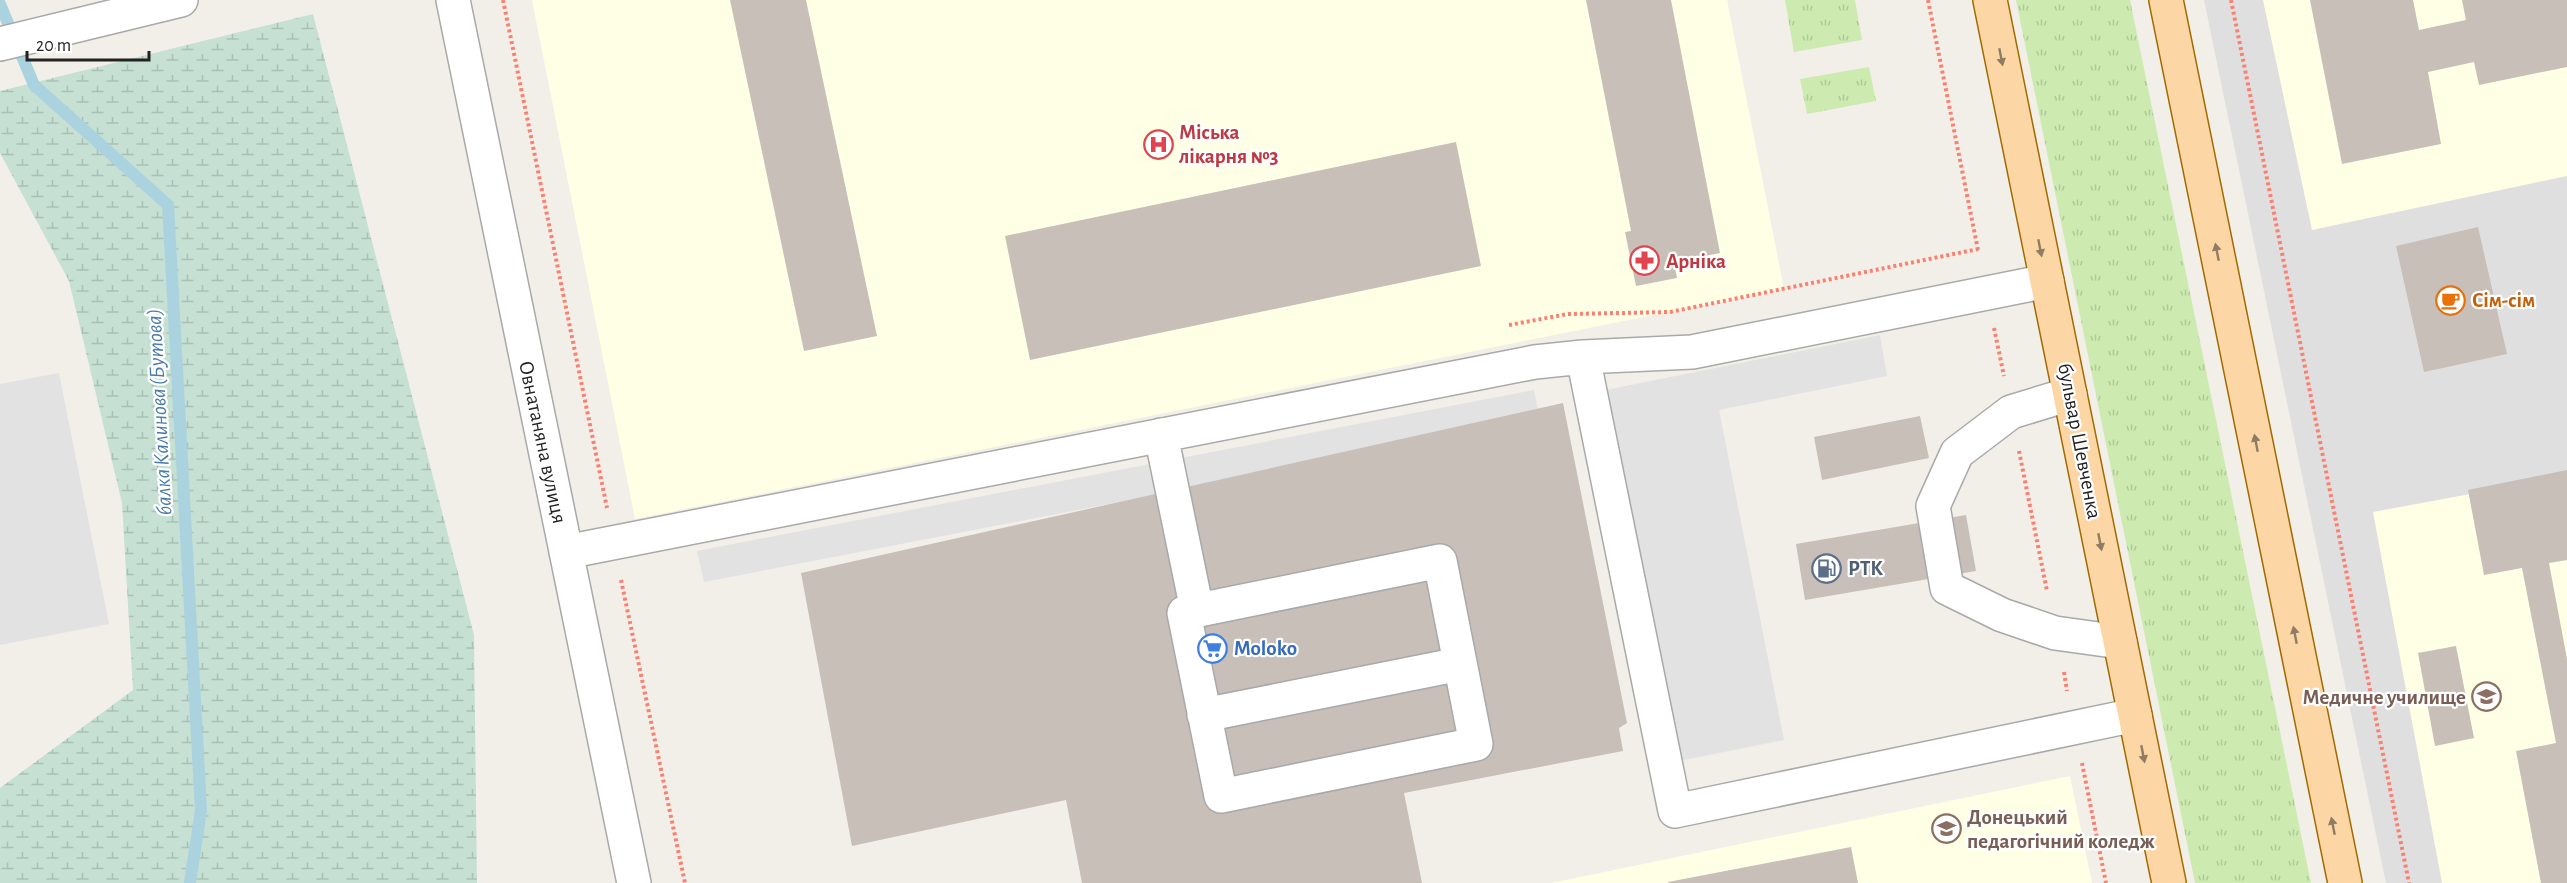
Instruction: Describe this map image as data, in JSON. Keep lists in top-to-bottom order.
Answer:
{
  "streets": {
    "main road": ["бульвар Шевченка"],
    "street": ["Овнатаняна вулиця"]
  },
  "water": ["балка Калинова (Бутова)"],
  "places": {
    "hospital": ["Міська лікарня №3"],
    "pharmacy": ["Арніка"],
    "cafe": ["Сім-сім"],
    "fuel station": ["РТК"],
    "supermarket": ["Moloko"],
    "school or university": ["Медичне училище", "Донецький педагогічний коледж"]
  },
  "scale_bar": "20 m"
}
